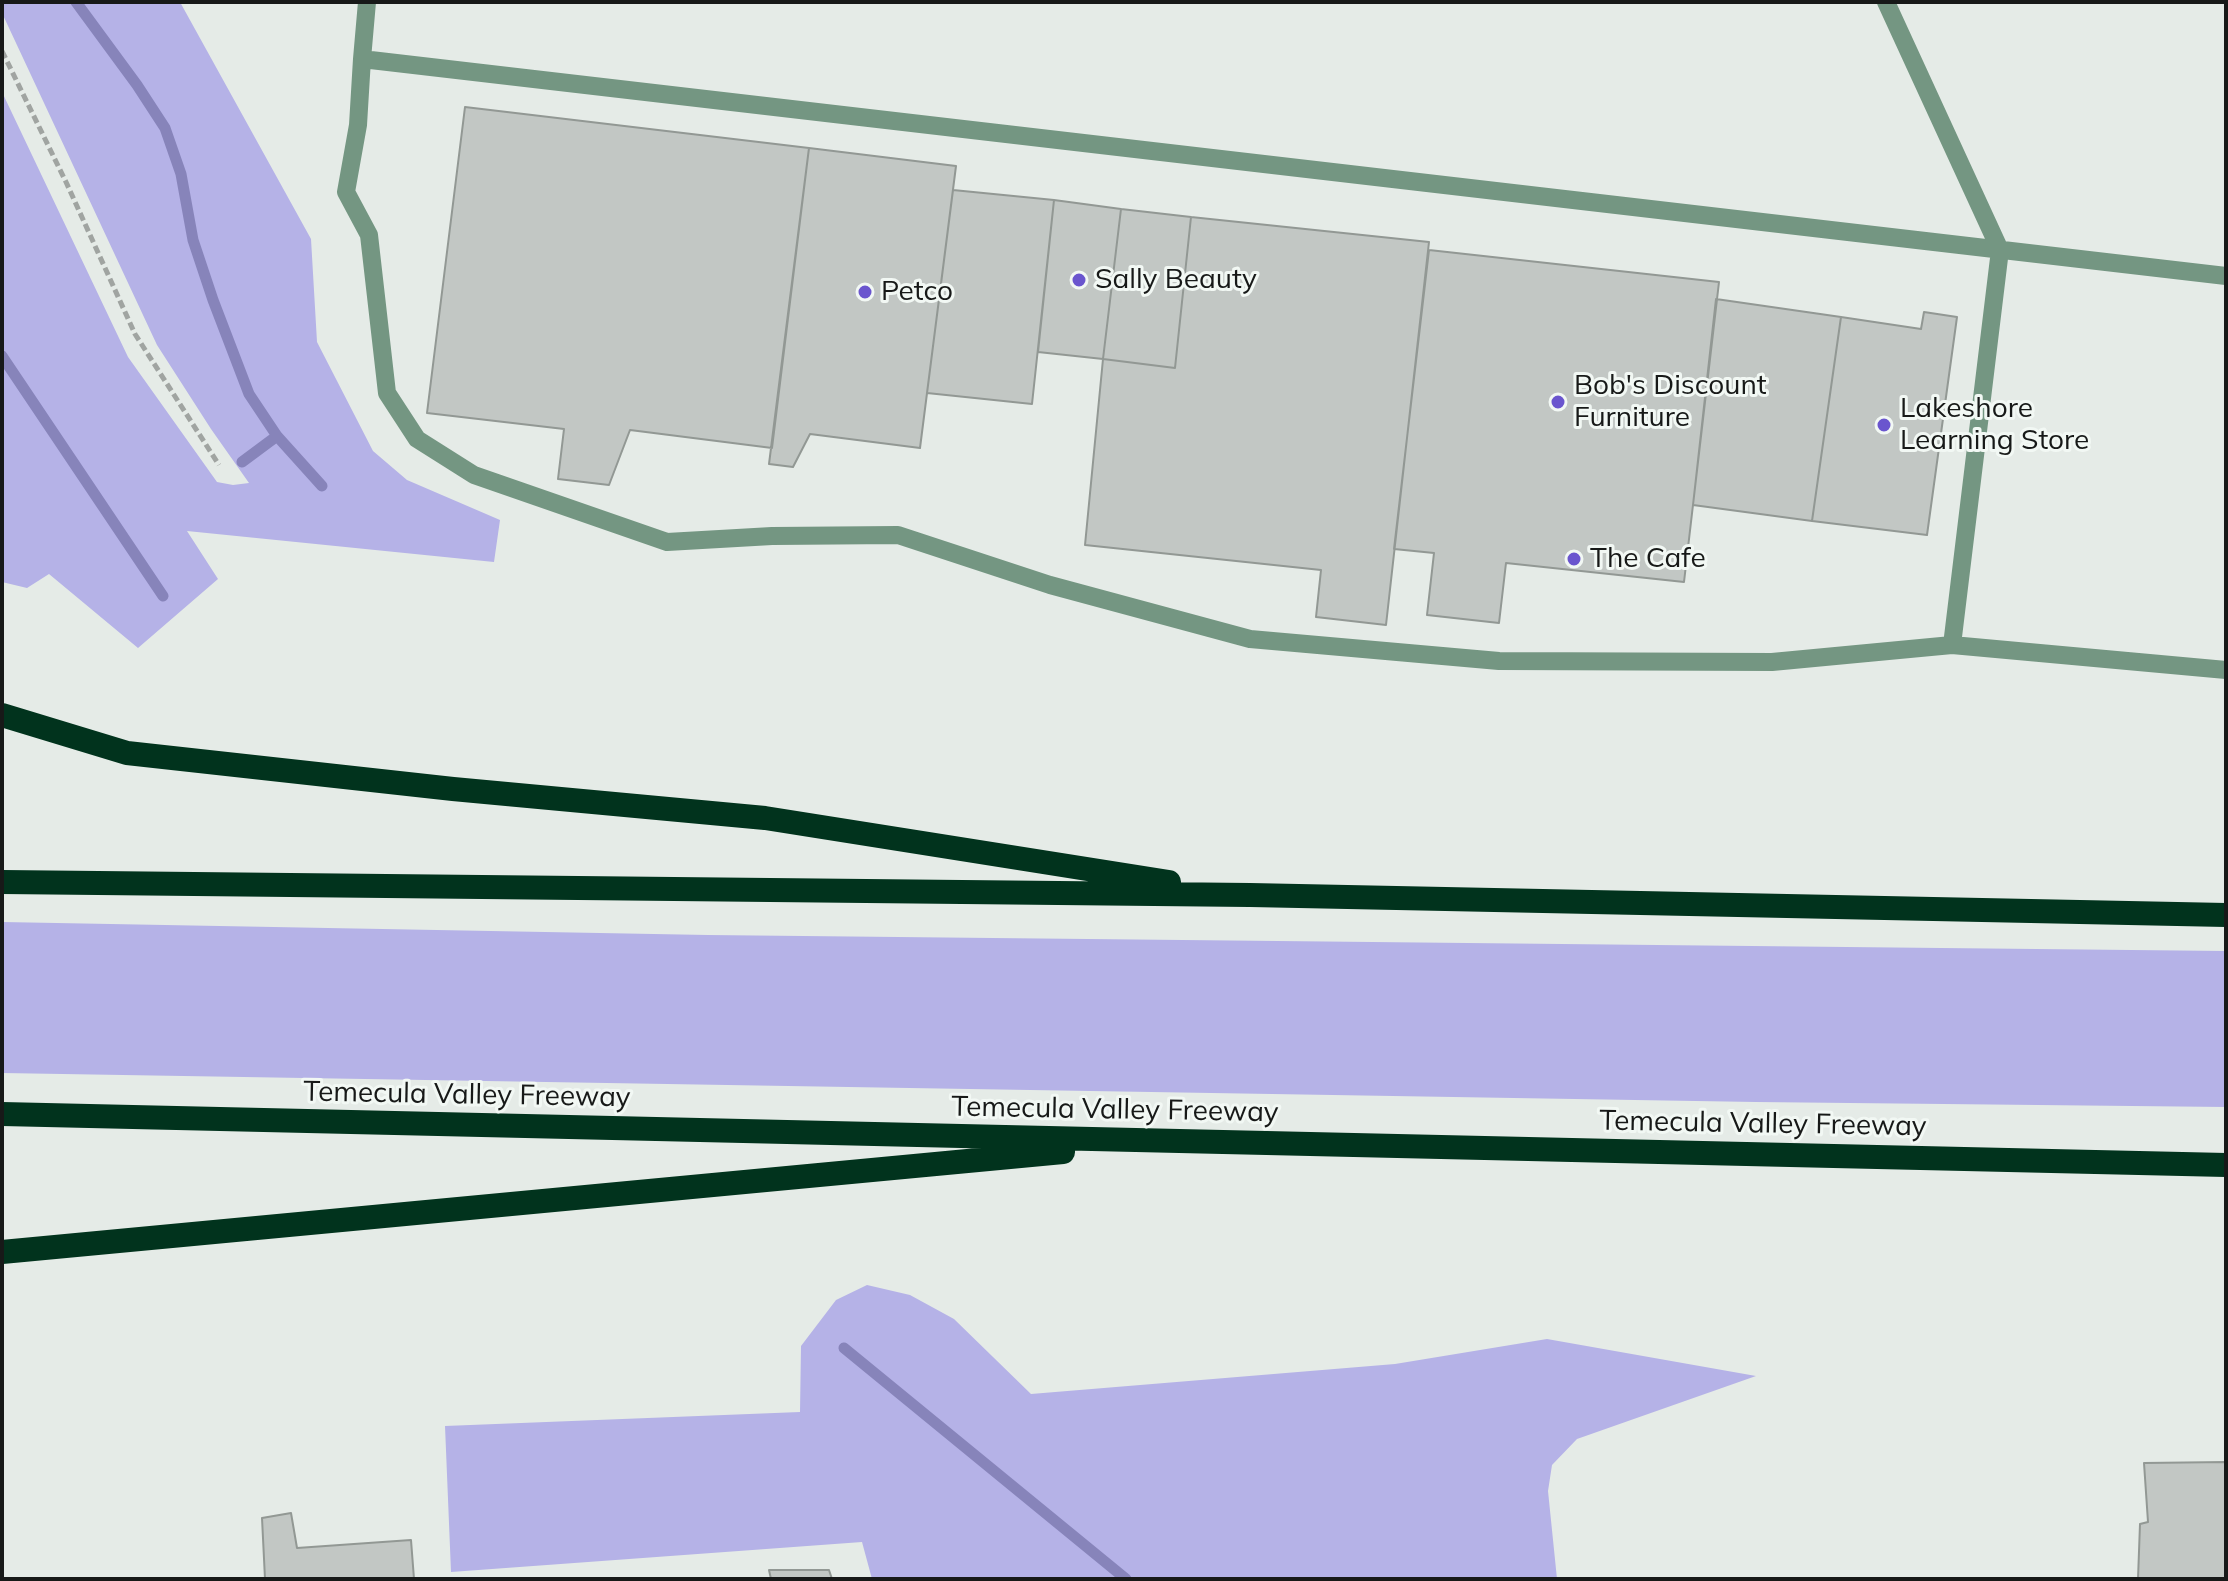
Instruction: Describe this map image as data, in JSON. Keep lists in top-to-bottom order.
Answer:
{
  "streets": {
    "highway": ["Temecula Valley Freeway"]
  },
  "places": [
    "Sally Beauty",
    "Petco",
    "Bob's Discount Furniture",
    "Lakeshore Learning Store",
    "The Cafe"
  ]
}
